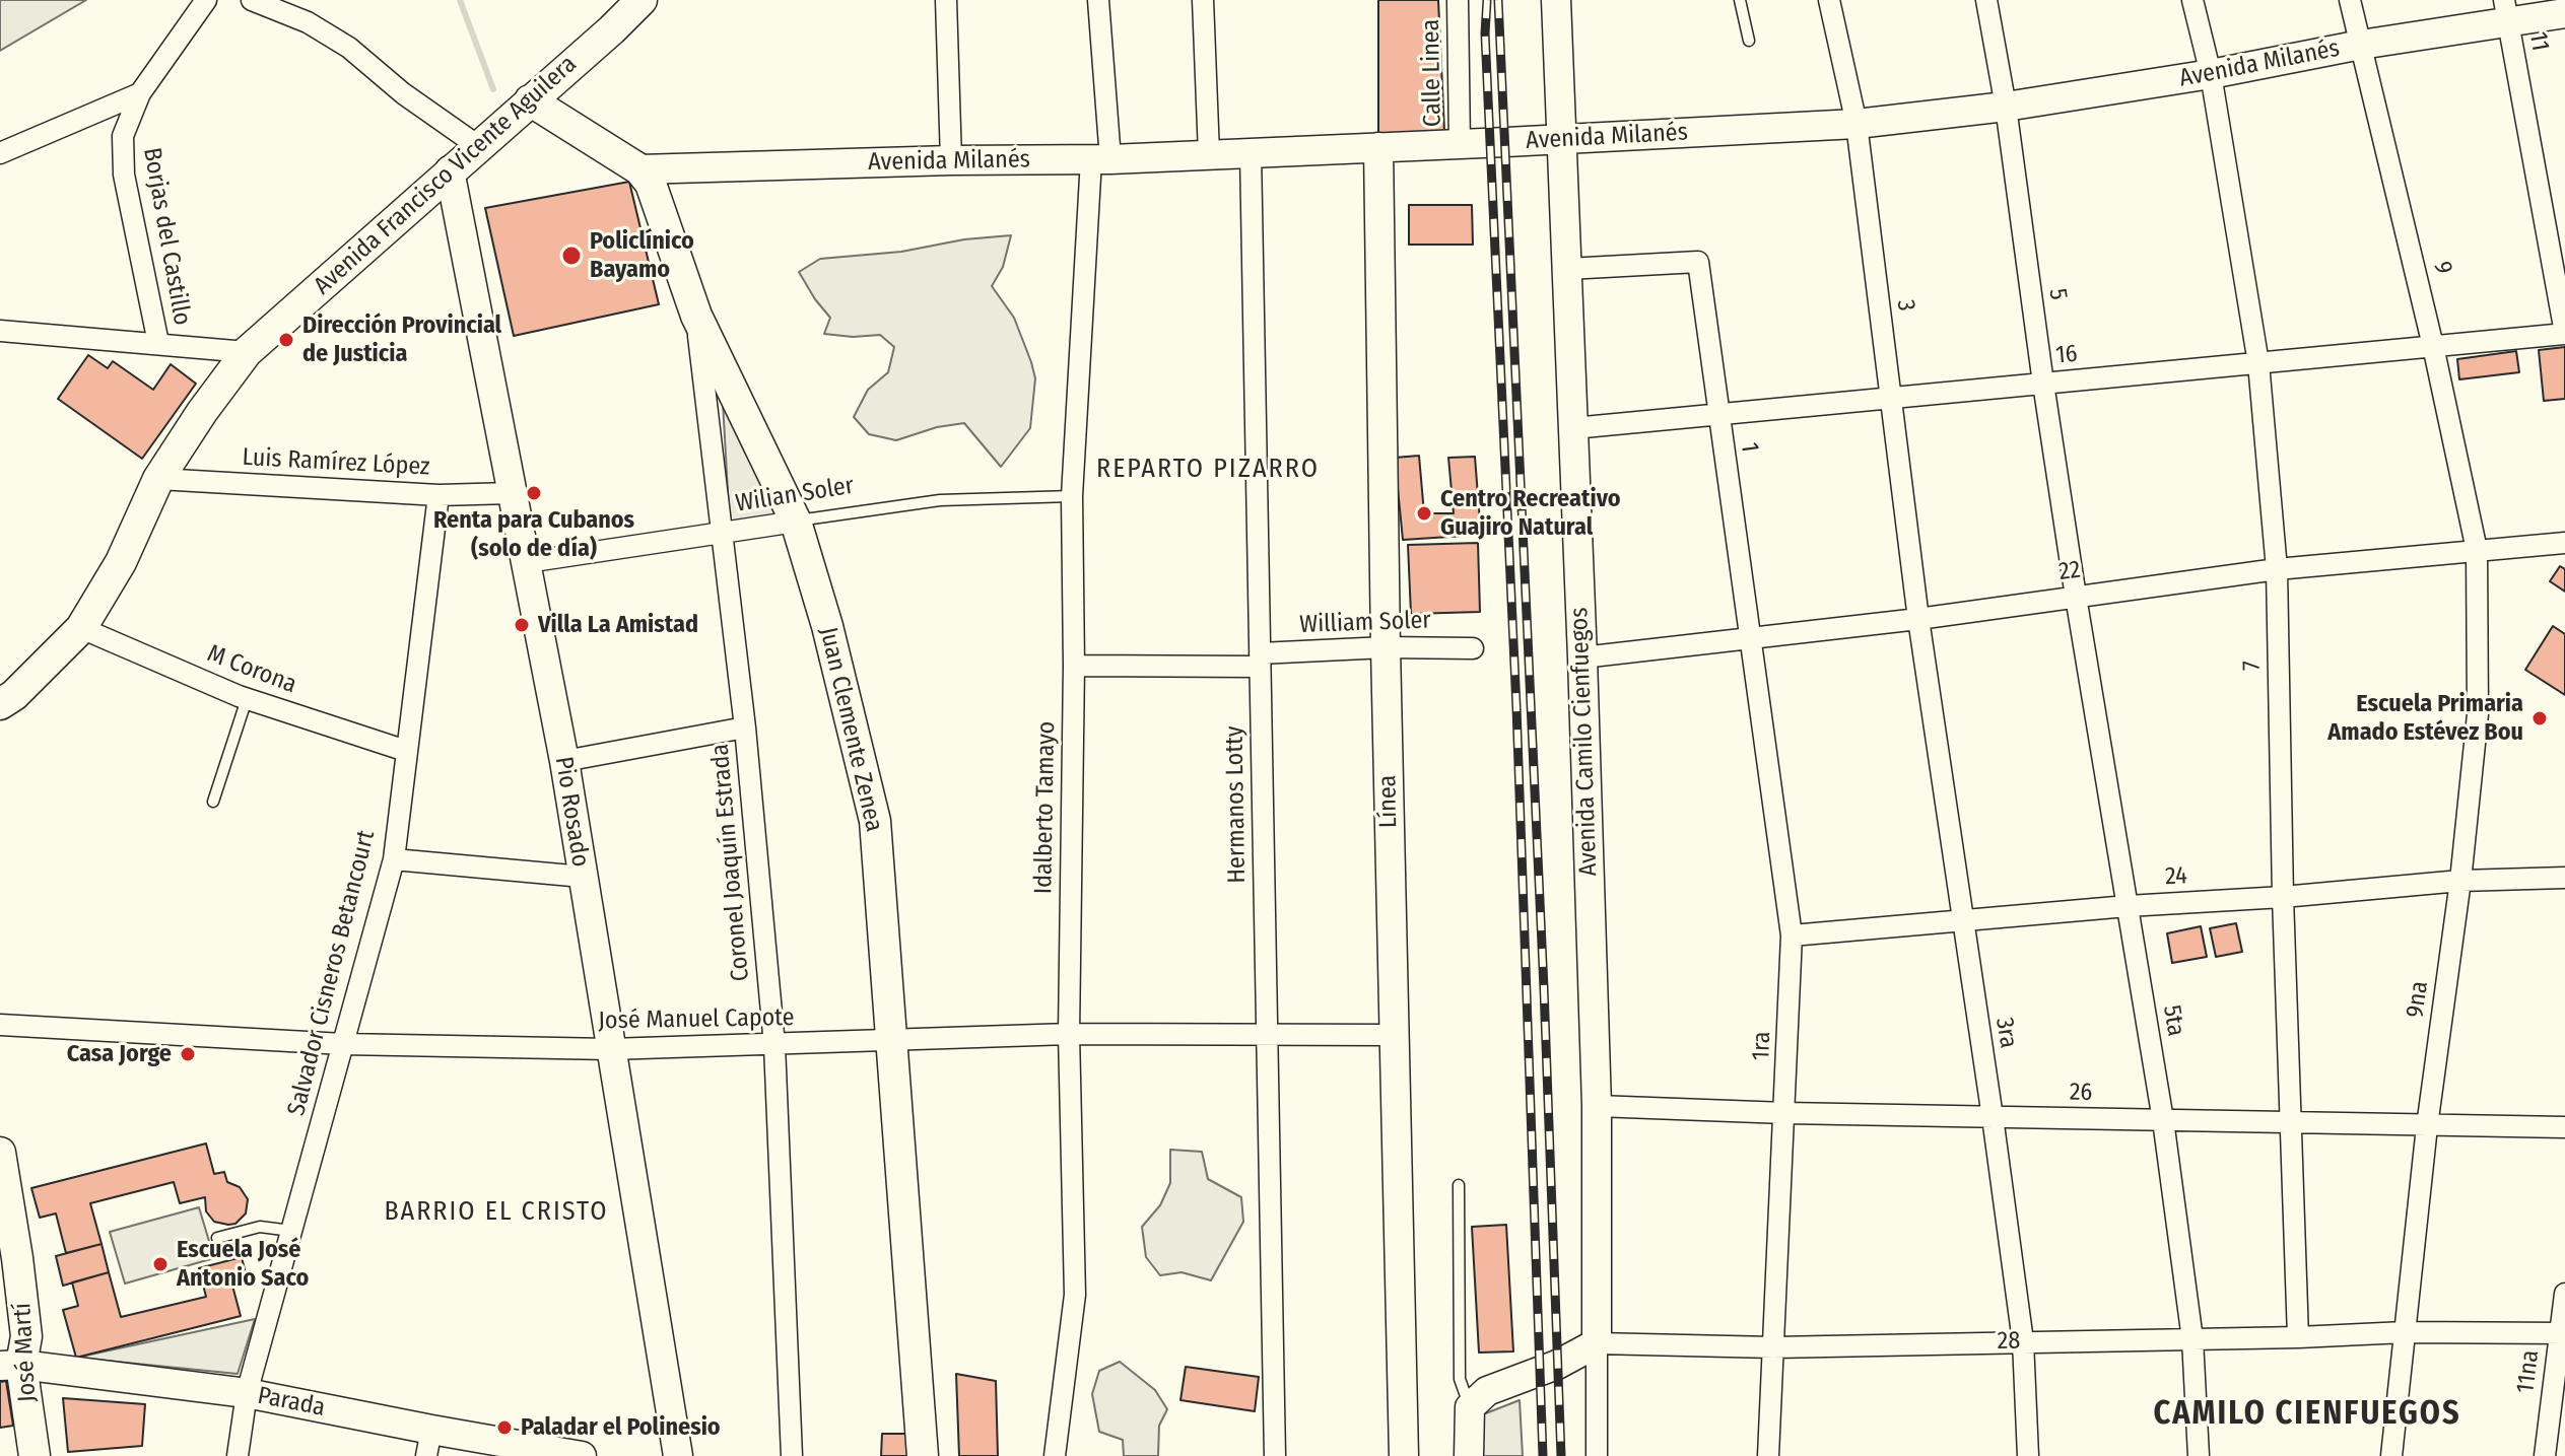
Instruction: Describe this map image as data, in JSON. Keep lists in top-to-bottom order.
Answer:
{
  "streets": {
    "main road": ["Avenida Francisco Vicente Aguilera", "Juan Clemente Zenea", "José Martí"],
    "street": [
      "11",
      "Avenida Milanés",
      "Calle Linea",
      "Borjas del Castillo",
      "9",
      "5",
      "3",
      "16",
      "1",
      "Luis Ramírez López",
      "Wilian Soler",
      "22",
      "William Soler",
      "7",
      "M Corona",
      "Avenida Camilo Cienfuegos",
      "Línea",
      "Hermanos Lotty",
      "Idalberto Tamayo",
      "Pio Rosado",
      "Coronel Joaquín Estrada",
      "24",
      "Salvador Cisneros Betancourt",
      "9na",
      "José Manuel Capote",
      "5ta",
      "3ra",
      "1ra",
      "26",
      "28",
      "11na",
      "Parada"
    ]
  },
  "crossings": [
    ["11", "Avenida Milanés"],
    ["11", "16"],
    ["Avenida Milanés", "Calle Linea"],
    ["Avenida Milanés", "9"],
    ["Avenida Milanés", "5"],
    ["Avenida Milanés", "3"],
    ["Avenida Milanés", "7"],
    ["Avenida Milanés", "Juan Clemente Zenea"],
    ["Avenida Milanés", "Avenida Camilo Cienfuegos"],
    ["Avenida Milanés", "Línea"],
    ["Avenida Milanés", "Hermanos Lotty"],
    ["Avenida Milanés", "Idalberto Tamayo"],
    ["Avenida Francisco Vicente Aguilera", "Luis Ramírez López"],
    ["Avenida Francisco Vicente Aguilera", "M Corona"],
    ["Avenida Francisco Vicente Aguilera", "Pio Rosado"],
    ["9", "16"],
    ["9", "22"],
    ["9", "9na"],
    ["5", "16"],
    ["5", "22"],
    ["5", "5ta"],
    ["3", "16"],
    ["3", "22"],
    ["3", "3ra"],
    ["16", "1"],
    ["16", "7"],
    ["16", "Avenida Camilo Cienfuegos"],
    ["1", "22"],
    ["1", "Avenida Camilo Cienfuegos"],
    ["1", "1ra"],
    ["Luis Ramírez López", "Pio Rosado"],
    ["Luis Ramírez López", "Salvador Cisneros Betancourt"],
    ["Wilian Soler", "Juan Clemente Zenea"],
    ["Wilian Soler", "Idalberto Tamayo"],
    ["Wilian Soler", "Pio Rosado"],
    ["Wilian Soler", "Coronel Joaquín Estrada"],
    ["22", "7"],
    ["22", "Avenida Camilo Cienfuegos"],
    ["22", "9na"],
    ["22", "5ta"],
    ["22", "3ra"],
    ["22", "1ra"],
    ["William Soler", "Línea"],
    ["William Soler", "Hermanos Lotty"],
    ["William Soler", "Idalberto Tamayo"],
    ["7", "24"],
    ["7", "26"],
    ["7", "28"],
    ["M Corona", "Salvador Cisneros Betancourt"],
    ["Juan Clemente Zenea", "Coronel Joaquín Estrada"],
    ["Juan Clemente Zenea", "José Manuel Capote"],
    ["Avenida Camilo Cienfuegos", "26"],
    ["Avenida Camilo Cienfuegos", "28"],
    ["Línea", "José Manuel Capote"],
    ["Hermanos Lotty", "José Manuel Capote"],
    ["Idalberto Tamayo", "José Manuel Capote"],
    ["Pio Rosado", "José Manuel Capote"],
    ["Coronel Joaquín Estrada", "José Manuel Capote"],
    ["24", "9na"],
    ["24", "5ta"],
    ["24", "3ra"],
    ["24", "1ra"],
    ["Salvador Cisneros Betancourt", "José Manuel Capote"],
    ["Salvador Cisneros Betancourt", "Parada"],
    ["9na", "26"],
    ["9na", "28"],
    ["5ta", "26"],
    ["5ta", "28"],
    ["3ra", "26"],
    ["3ra", "28"],
    ["1ra", "26"],
    ["1ra", "28"],
    ["28", "11na"],
    ["José Martí", "Parada"]
  ],
  "districts": ["REPARTO PIZARRO", "BARRIO EL CRISTO", "CAMILO CIENFUEGOS"],
  "places": [
    "Policlínico Bayamo",
    "Dirección Provincial de Justicia",
    "Renta para Cubanos (solo de día)",
    "Centro Recreativo Guajiro Natural",
    "Villa La Amistad",
    "Escuela Primaria Amado Estévez Bou",
    "Casa Jorge",
    "Escuela José Antonio Saco",
    "Paladar el Polinesio"
  ]
}
